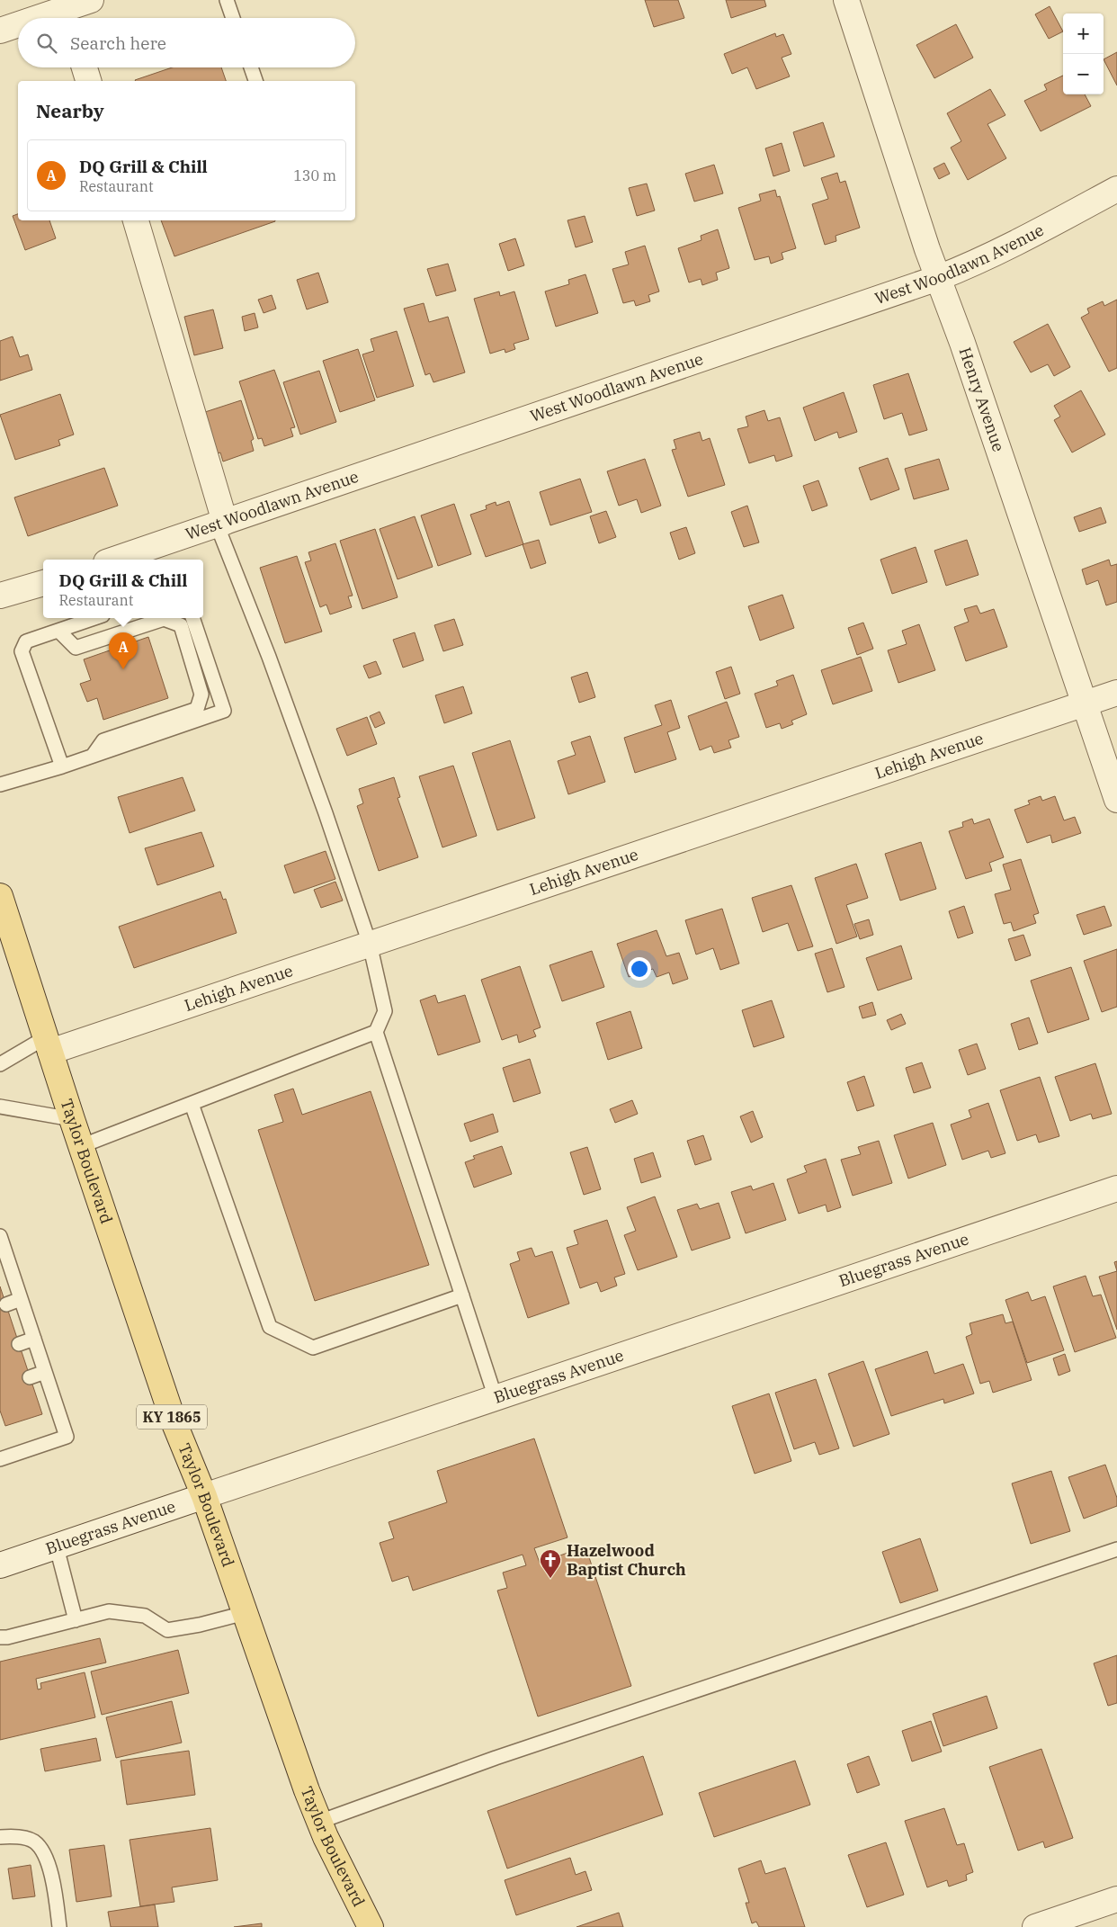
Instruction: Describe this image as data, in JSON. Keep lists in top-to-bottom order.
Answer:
{
  "streets": {
    "main road": ["Taylor Boulevard", "KY 1865"],
    "street": [
      "West Woodlawn Avenue",
      "Henry Avenue",
      "Lehigh Avenue",
      "Bluegrass Avenue"
    ]
  },
  "crossings": [
    ["West Woodlawn Avenue", "Henry Avenue"],
    ["Henry Avenue", "Lehigh Avenue"],
    ["Lehigh Avenue", "Taylor Boulevard"],
    ["Taylor Boulevard", "Bluegrass Avenue"]
  ],
  "places": {
    "church": ["Hazelwood Baptist Church"]
  },
  "page": {
    "map_buttons": ["+", "−"],
    "search": "Search here",
    "heading": "Nearby",
    "list": [
      {
        "mark": "A",
        "name": "DQ Grill & Chill",
        "note": "Restaurant",
        "value": "130 m"
      }
    ],
    "popup": ["DQ Grill & Chill", "Restaurant"],
    "pins": "A"
  }
}
